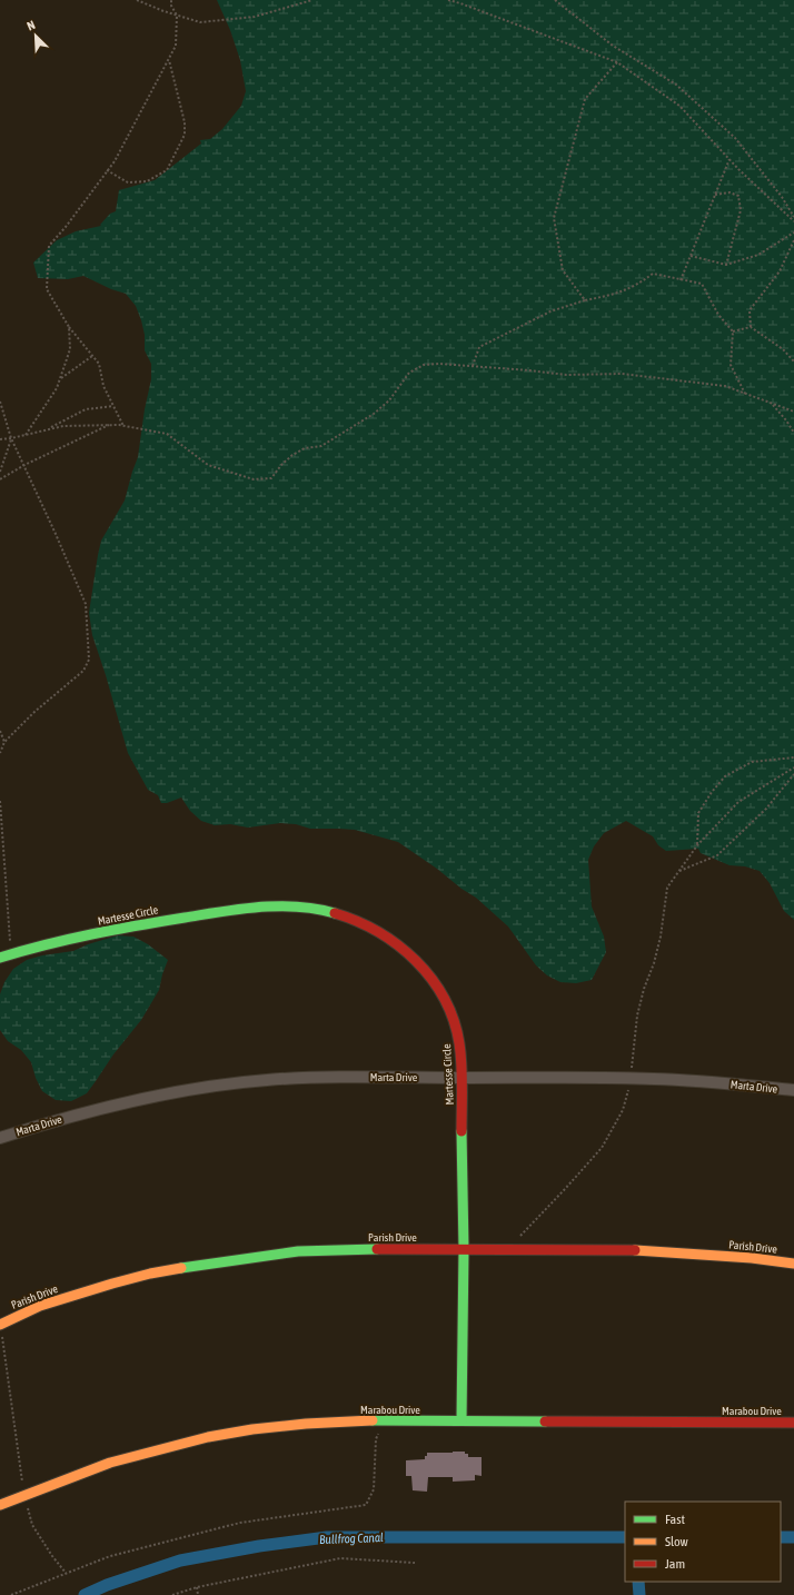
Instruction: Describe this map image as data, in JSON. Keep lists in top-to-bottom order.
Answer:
{
  "streets": {
    "street": [
      "Martesse Circle",
      "Marta Drive",
      "Parish Drive",
      "Marabou Drive"
    ]
  },
  "crossings": [
    ["Martesse Circle", "Marta Drive"],
    ["Martesse Circle", "Parish Drive"],
    ["Martesse Circle", "Marabou Drive"]
  ],
  "water": ["Bullfrog Canal"],
  "legend": ["Fast", "Slow", "Jam"],
  "north": "top left"
}
